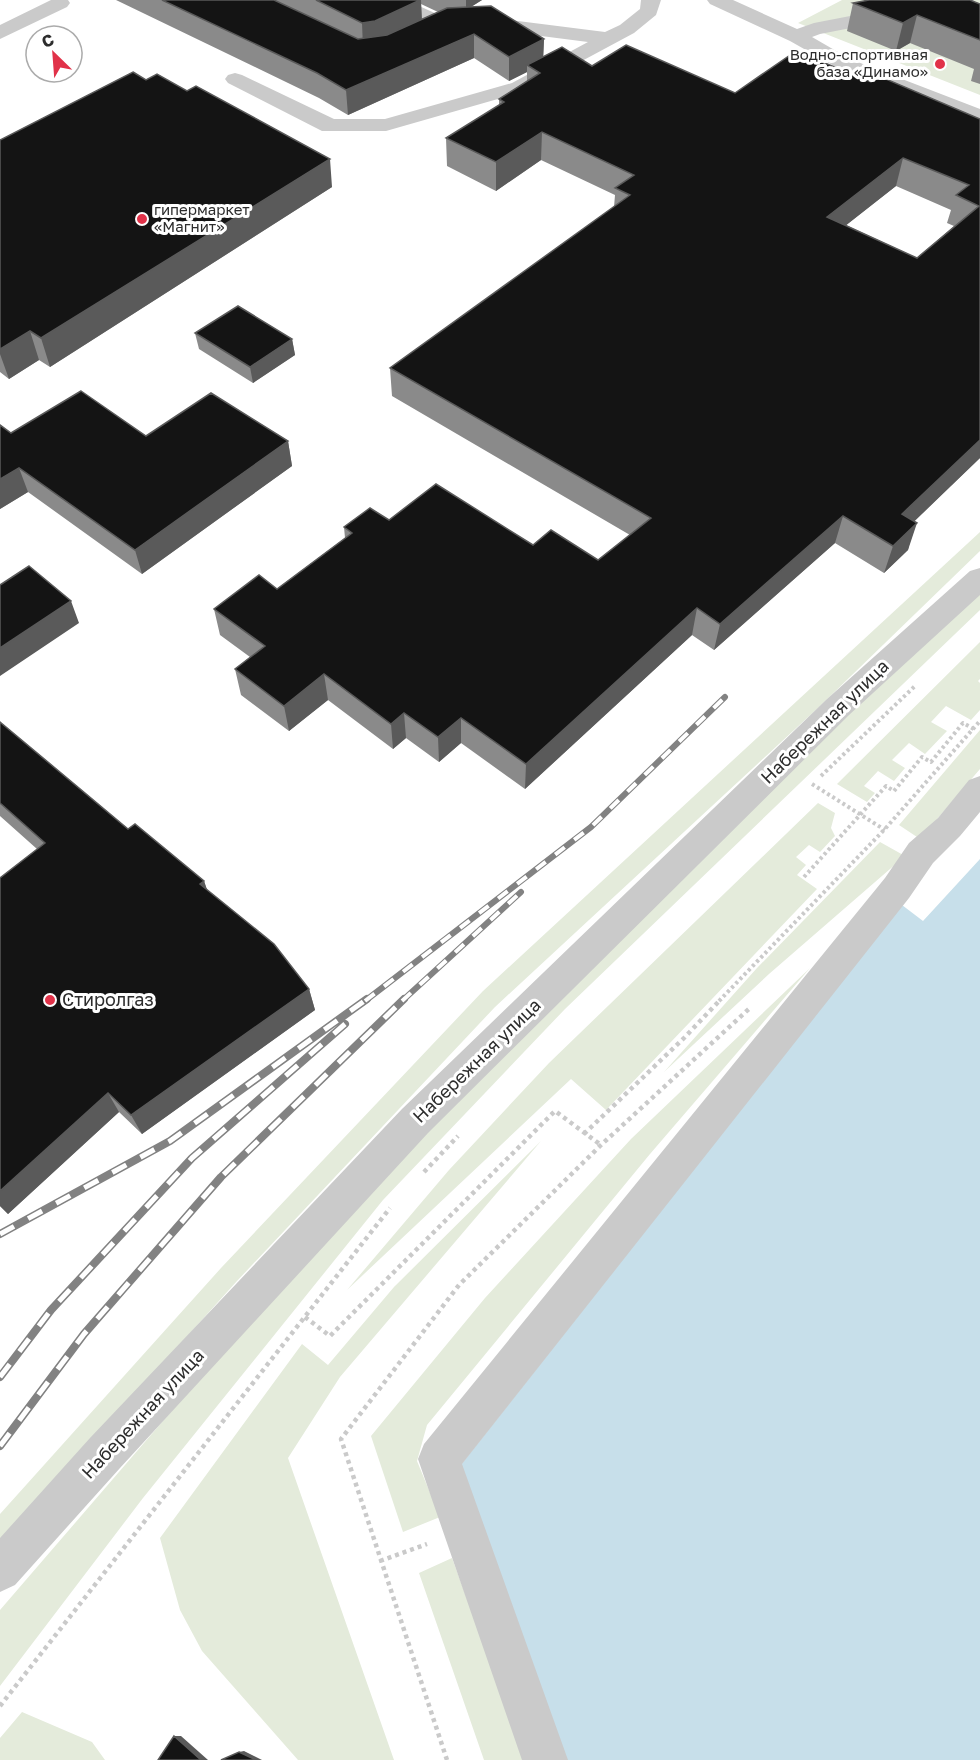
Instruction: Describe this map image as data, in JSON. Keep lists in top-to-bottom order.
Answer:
{
  "streets": {
    "street": ["Набережная улица"]
  },
  "places": ["Водно-спортивная база «Динамо»", "гипермаркет «Магнит»", "Стиролгаз"],
  "north": "top left"
}
